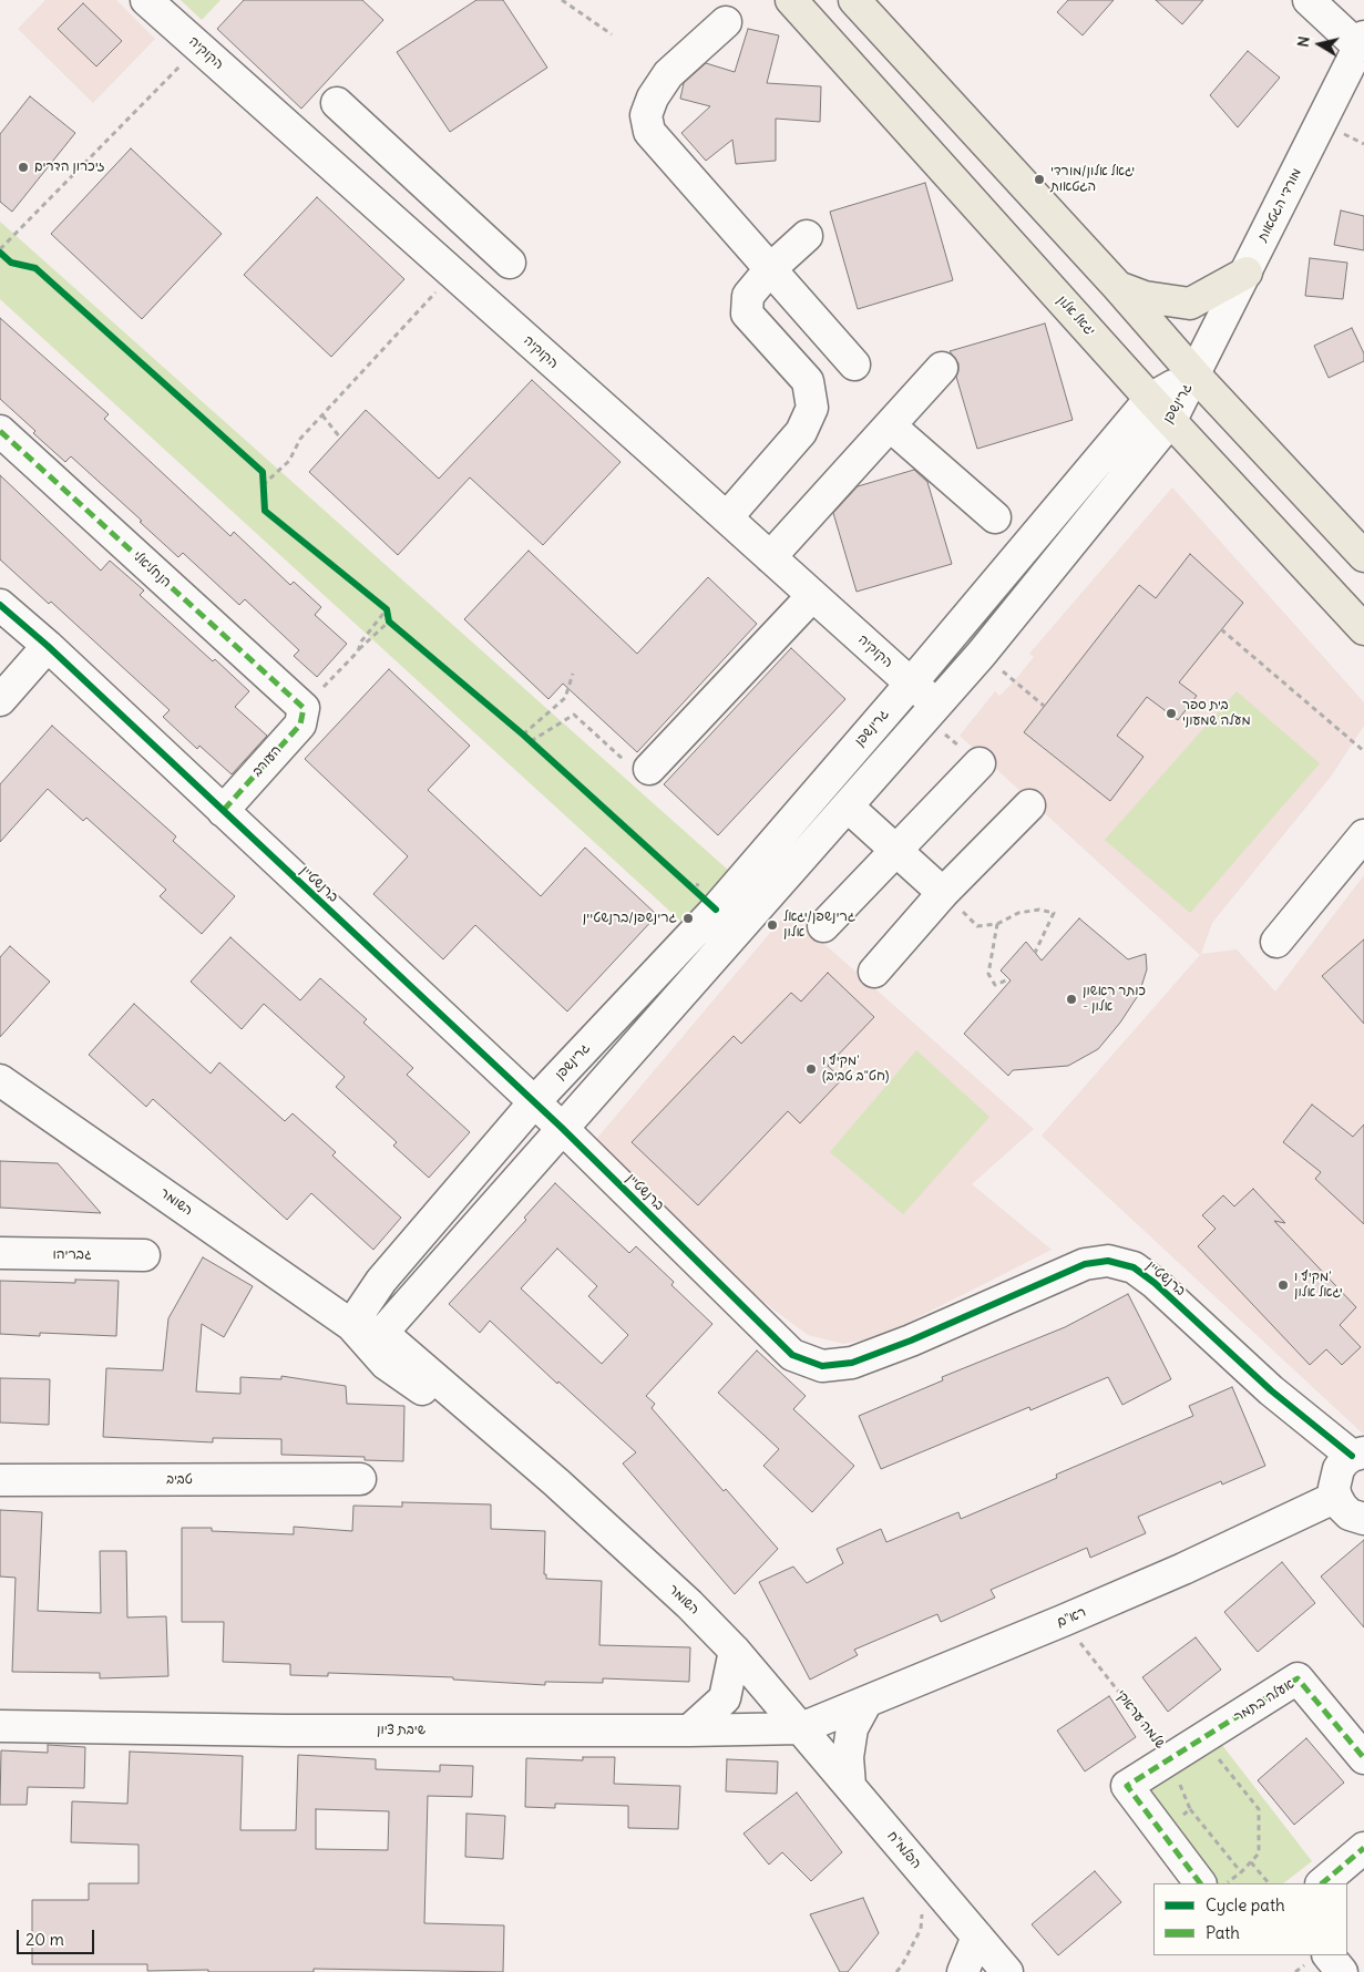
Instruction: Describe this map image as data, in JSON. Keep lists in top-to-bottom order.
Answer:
{
  "streets": {
    "main road": ["יגאל אלון"],
    "street": [
      "הקוקיה",
      "מורדי הגטאות",
      "גרינשפן",
      "הנחליאלי",
      "העורב",
      "ברנשטיין",
      "השומר",
      "גבריהו",
      "טביב",
      "רא\"ם",
      "אעלה בתמר",
      "שלמה עראקי",
      "שיבת ציון",
      "הפלמ\"ח"
    ]
  },
  "crossings": [
    ["הקוקיה", "גרינשפן"],
    ["מורדי הגטאות", "גרינשפן"],
    ["יגאל אלון", "גרינשפן"],
    ["גרינשפן", "ברנשטיין"],
    ["גרינשפן", "השומר"],
    ["הנחליאלי", "העורב"],
    ["העורב", "ברנשטיין"],
    ["השומר", "רא\"ם"],
    ["השומר", "שיבת ציון"],
    ["השומר", "הפלמ\"ח"],
    ["רא\"ם", "שלמה עראקי"],
    ["רא\"ם", "שיבת ציון"],
    ["רא\"ם", "הפלמ\"ח"],
    ["אעלה בתמר", "שלמה עראקי"],
    ["שיבת ציון", "הפלמ\"ח"]
  ],
  "places": [
    "זיכרון הדרים",
    "יגאל אלון/מורדי הגטאות",
    "בית ספר מעלה שמעוני",
    "גרינשפן/ברנשטיין",
    "גרינשפן/יגאל אלון",
    "כותר ראשון - אלון",
    "מקיף ו' (חט\"ב טביב)",
    "מקיף ו' יגאל אלון"
  ],
  "legend": ["Cycle path", "Path"],
  "scale_bar": "20 m",
  "north": "left"
}
